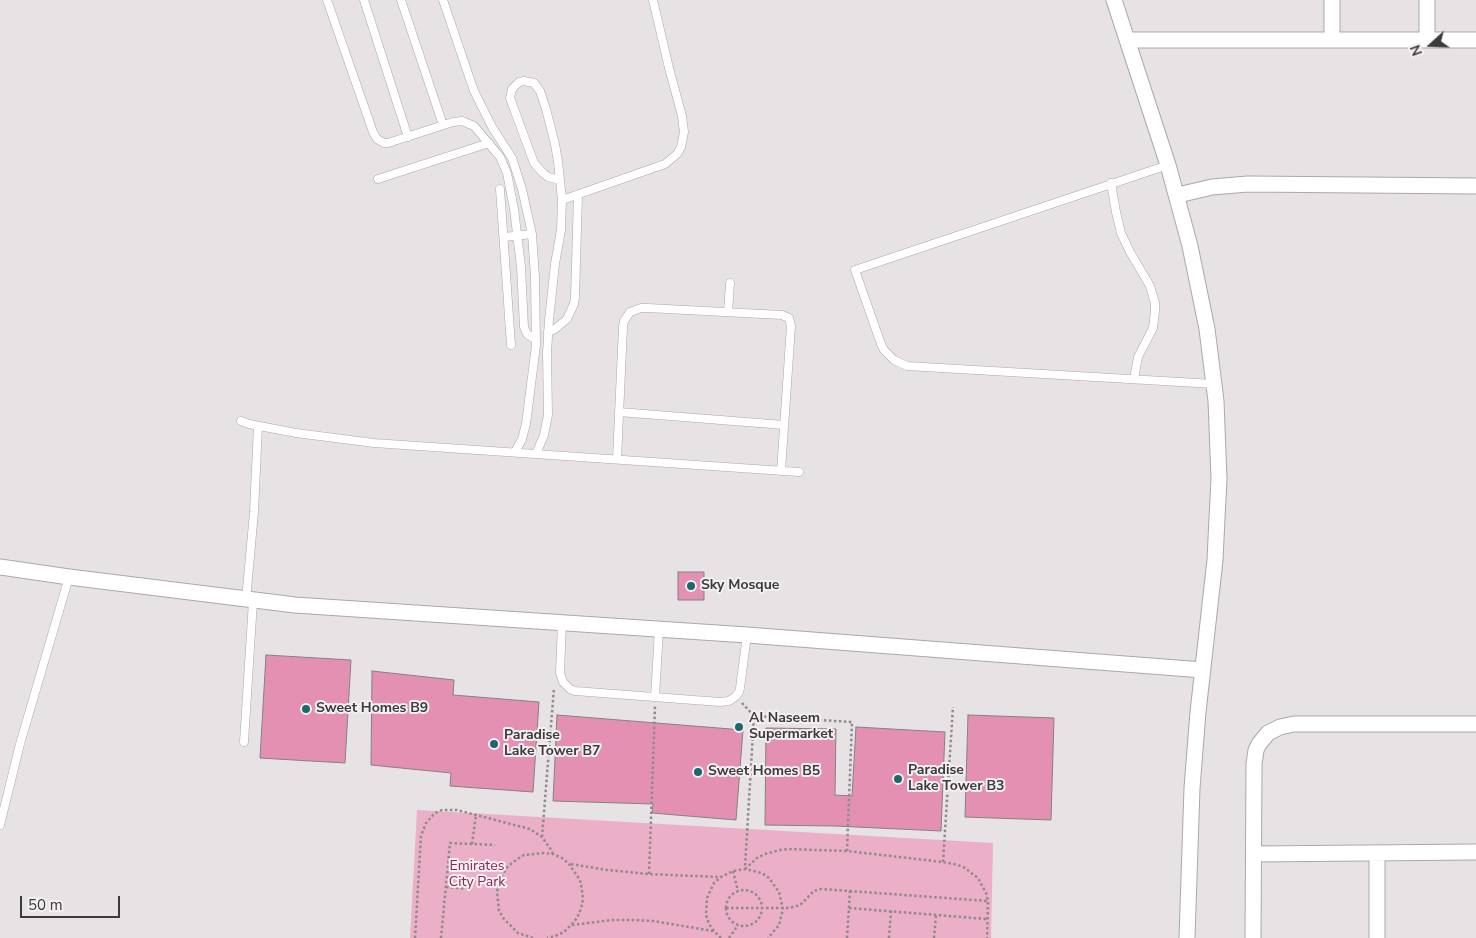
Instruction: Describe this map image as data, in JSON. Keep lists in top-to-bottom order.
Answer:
{
  "parks": ["Emirates City Park"],
  "places": [
    "Sky Mosque",
    "Sweet Homes B9",
    "Al Naseem Supermarket",
    "Paradise Lake Tower B7",
    "Sweet Homes B5",
    "Paradise Lake Tower B3"
  ],
  "scale_bar": "50 m",
  "north": "left"
}
